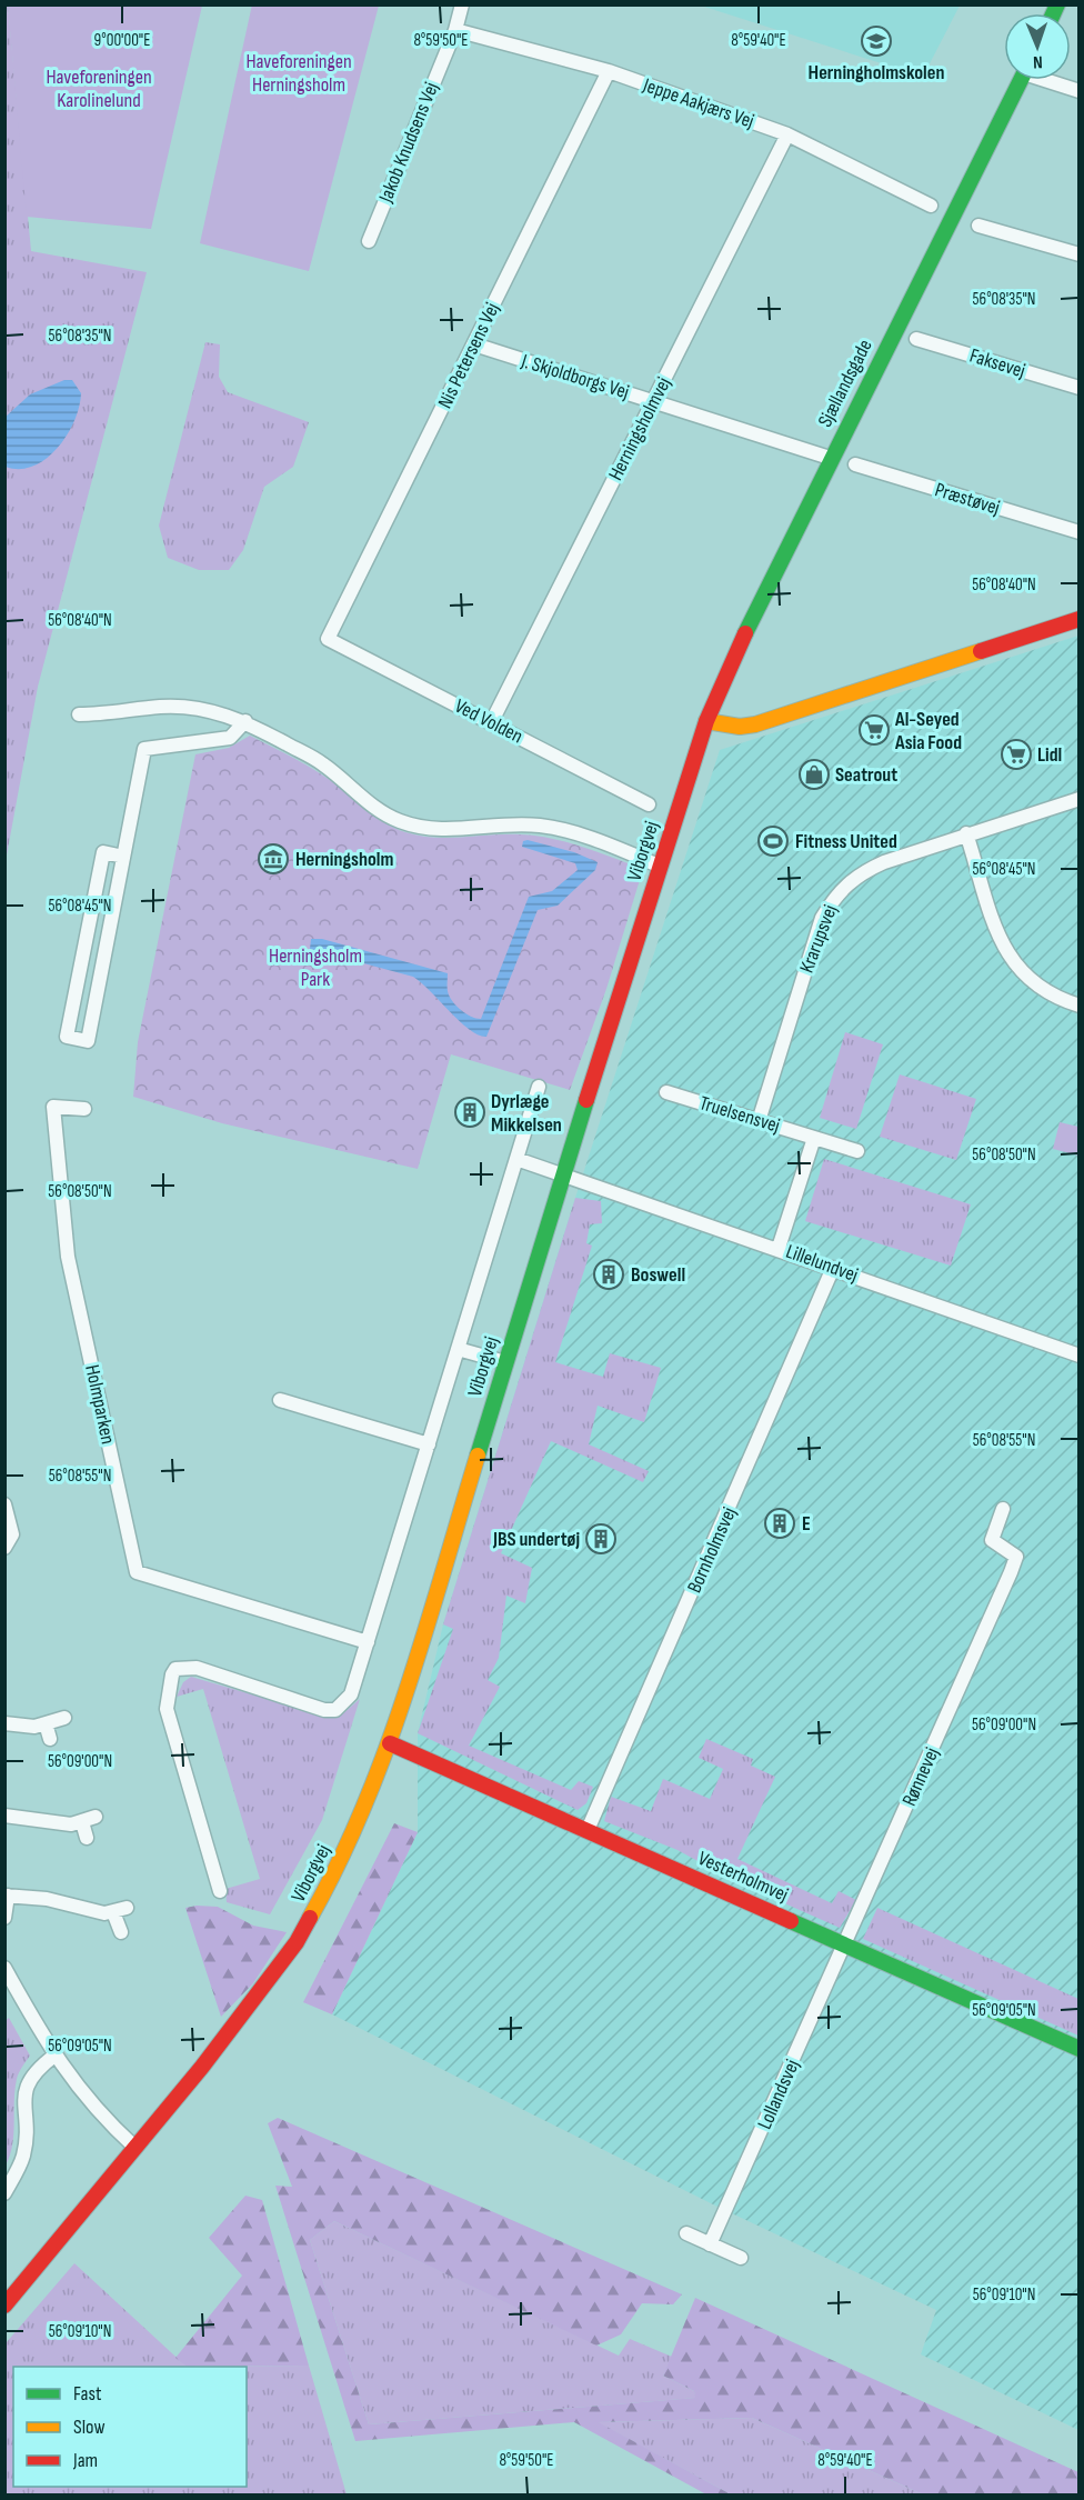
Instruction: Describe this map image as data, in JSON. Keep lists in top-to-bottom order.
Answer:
{
  "streets": {
    "street": [
      "Jeppe Aakjærs Vej",
      "Jakob Knudsens Vej",
      "Nis Petersens Vej",
      "Faksevej",
      "J. Skjoldborgs Vej",
      "Sjællandsgade",
      "Herningsholmvej",
      "Præstøvej",
      "Ved Volden",
      "Viborgvej",
      "Krarupsvej",
      "Truelsensvej",
      "Lillelundvej",
      "Holmparken",
      "Bornholmsvej",
      "Rønnevej",
      "Vesterholmvej",
      "Lollandsvej"
    ]
  },
  "crossings": [
    ["Jeppe Aakjærs Vej", "Jakob Knudsens Vej"],
    ["Jeppe Aakjærs Vej", "Nis Petersens Vej"],
    ["Jeppe Aakjærs Vej", "Herningsholmvej"],
    ["Nis Petersens Vej", "J. Skjoldborgs Vej"],
    ["Nis Petersens Vej", "Ved Volden"],
    ["J. Skjoldborgs Vej", "Sjællandsgade"],
    ["J. Skjoldborgs Vej", "Herningsholmvej"],
    ["Sjællandsgade", "Viborgvej"],
    ["Herningsholmvej", "Ved Volden"],
    ["Viborgvej", "Lillelundvej"],
    ["Viborgvej", "Vesterholmvej"],
    ["Krarupsvej", "Truelsensvej"],
    ["Lillelundvej", "Bornholmsvej"],
    ["Bornholmsvej", "Vesterholmvej"],
    ["Rønnevej", "Vesterholmvej"],
    ["Rønnevej", "Lollandsvej"],
    ["Vesterholmvej", "Lollandsvej"]
  ],
  "parks": ["Haveforeningen Herningsholm", "Haveforeningen Karolinelund", "Herningsholm Park"],
  "places": {
    "school or university": ["Herningholmskolen"],
    "supermarket": ["Al-Seyed Asia Food", "Lidl"],
    "shop": ["Seatrout"],
    "sports": ["Fitness United"],
    "museum": ["Herningsholm"],
    "building": [
      "Dyrlæge Mikkelsen",
      "Boswell",
      "E",
      "JBS undertøj"
    ]
  },
  "legend": ["Fast", "Slow", "Jam"],
  "north": "bottom",
  "coordinates": [
    "9°00'00\"E",
    "8°59'50\"E",
    "8°59'40\"E",
    "56°08'35\"N",
    "56°08'40\"N",
    "56°08'45\"N",
    "56°08'50\"N",
    "56°08'55\"N",
    "56°09'00\"N",
    "56°09'05\"N",
    "56°09'10\"N"
  ]
}
